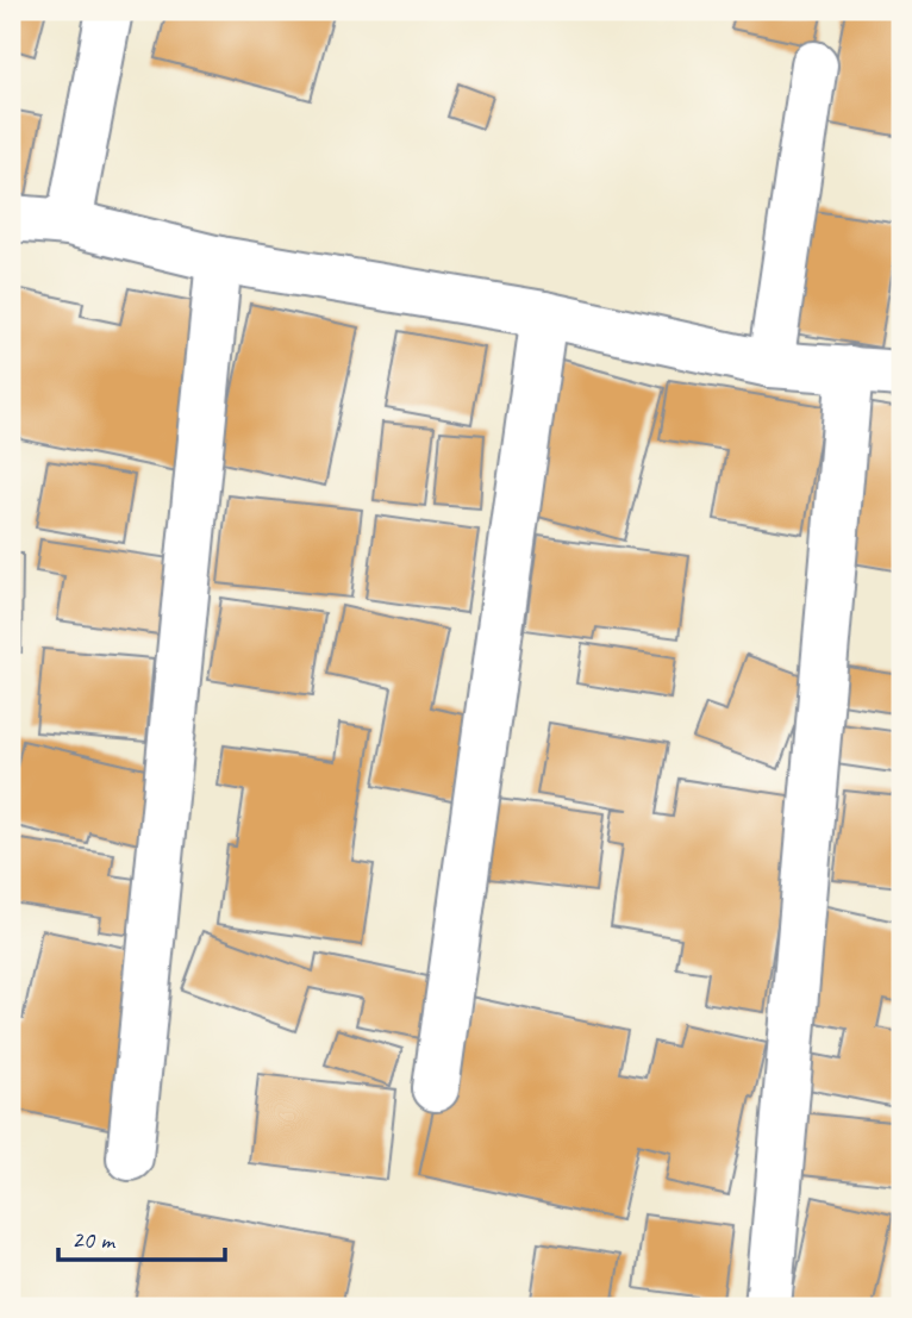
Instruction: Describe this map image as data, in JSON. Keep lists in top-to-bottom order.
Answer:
{
  "scale_bar": "20 m"
}
